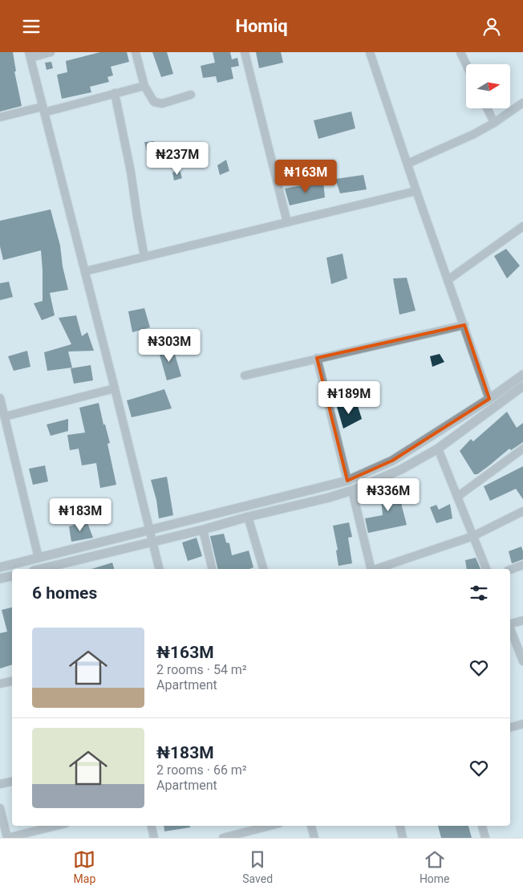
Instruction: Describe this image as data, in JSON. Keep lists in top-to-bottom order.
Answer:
{
  "north": "right",
  "page": {
    "header": "Homiq",
    "price": [
      "₦237M",
      "₦163M",
      "₦303M",
      "₦189M",
      "₦336M",
      "₦183M"
    ],
    "heading": "6 homes",
    "list": [
      {
        "name": "₦163M",
        "note": "2 rooms · 54 m² · Apartment"
      },
      {
        "name": "₦183M",
        "note": "2 rooms · 66 m² · Apartment"
      }
    ],
    "tabs": ["Map", "Saved", "Home"]
  }
}
